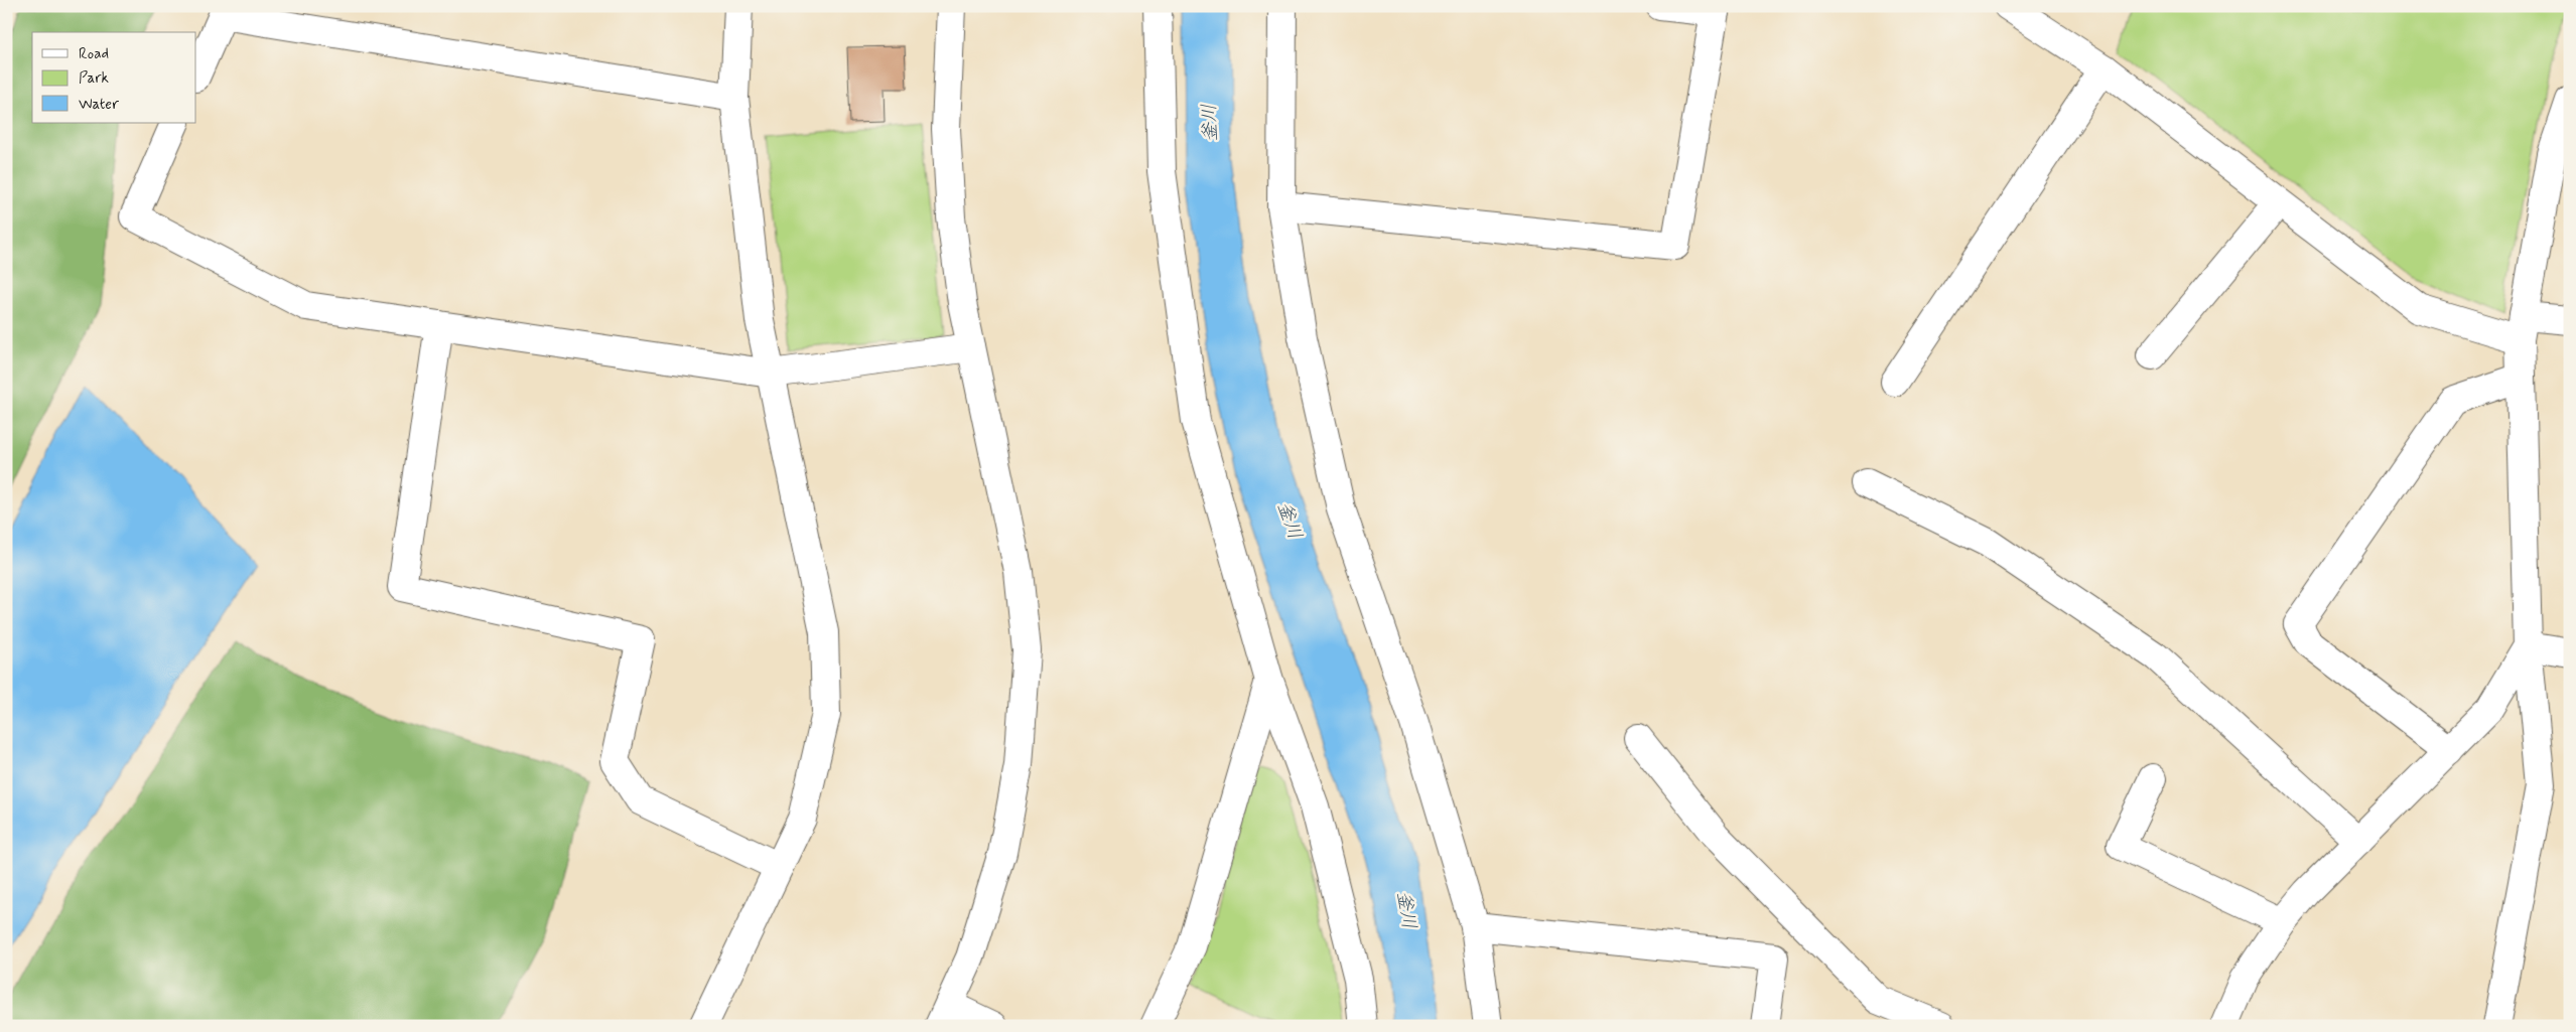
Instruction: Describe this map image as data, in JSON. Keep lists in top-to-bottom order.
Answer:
{
  "water": ["釜川"],
  "legend": ["Road", "Park", "Water"]
}
